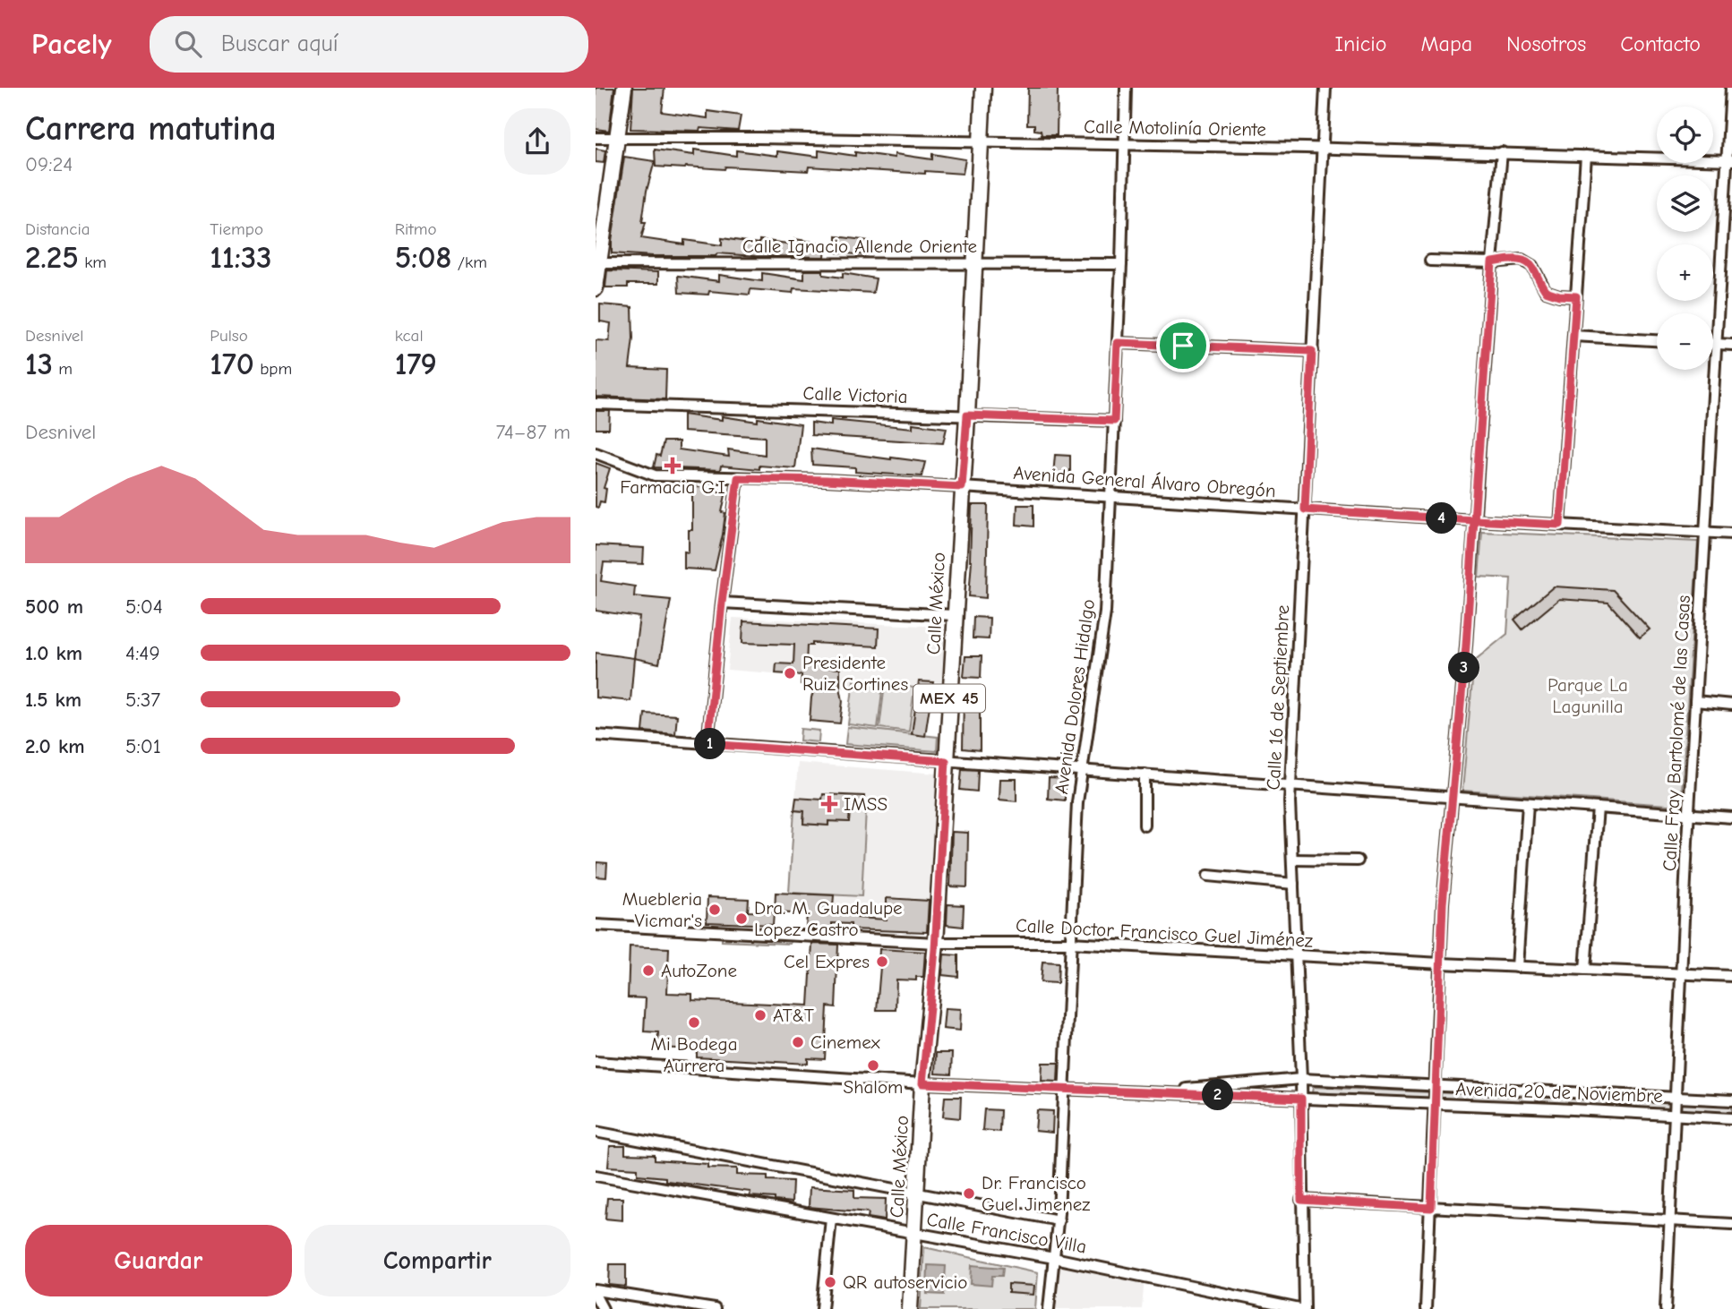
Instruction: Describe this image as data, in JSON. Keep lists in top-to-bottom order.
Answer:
{
  "streets": {
    "main road": ["Calle México", "MEX 45"],
    "street": [
      "Calle Motolinía Oriente",
      "Calle Ignacio Allende Oriente",
      "Calle Victoria",
      "Avenida General Álvaro Obregón",
      "Avenida Dolores Hidalgo",
      "Calle 16 de Septiembre",
      "Calle Fray Bartolomé de las Casas",
      "Calle Doctor Francisco Guel Jiménez",
      "Avenida 20 de Noviembre",
      "Calle Francisco Villa"
    ]
  },
  "crossings": [
    ["Calle Motolinía Oriente", "Calle México"],
    ["Calle Motolinía Oriente", "Avenida Dolores Hidalgo"],
    ["Calle Motolinía Oriente", "Calle 16 de Septiembre"],
    ["Calle Motolinía Oriente", "Calle Fray Bartolomé de las Casas"],
    ["Calle Ignacio Allende Oriente", "Calle México"],
    ["Calle Ignacio Allende Oriente", "Avenida Dolores Hidalgo"],
    ["Calle Victoria", "Calle México"],
    ["Calle Victoria", "Avenida Dolores Hidalgo"],
    ["Avenida General Álvaro Obregón", "Calle México"],
    ["Avenida General Álvaro Obregón", "Avenida Dolores Hidalgo"],
    ["Avenida General Álvaro Obregón", "Calle 16 de Septiembre"],
    ["Avenida General Álvaro Obregón", "Calle Fray Bartolomé de las Casas"],
    ["Calle México", "Calle Doctor Francisco Guel Jiménez"],
    ["Calle México", "Calle Francisco Villa"],
    ["Avenida Dolores Hidalgo", "Calle Doctor Francisco Guel Jiménez"],
    ["Avenida Dolores Hidalgo", "Calle Francisco Villa"],
    ["Calle 16 de Septiembre", "Calle Doctor Francisco Guel Jiménez"],
    ["Calle 16 de Septiembre", "Avenida 20 de Noviembre"],
    ["Calle Fray Bartolomé de las Casas", "Calle Doctor Francisco Guel Jiménez"],
    ["Calle Fray Bartolomé de las Casas", "Avenida 20 de Noviembre"]
  ],
  "parks": ["Parque La Lagunilla"],
  "places": {
    "health": ["Farmacia G.I", "IMSS"],
    "other": [
      "Presidente Ruiz Cortines",
      "Muebleria Vicmar's",
      "Dra. M. Guadalupe Lopez Castro",
      "Cel Expres",
      "AutoZone",
      "AT&T",
      "Mi Bodega Aurrera",
      "Cinemex",
      "Shalom",
      "Dr. Francisco Guel Jimenez",
      "QR autoservicio"
    ]
  },
  "page": {
    "header": "Pacely",
    "search": "Buscar aquí",
    "nav": [
      "Inicio",
      "Mapa",
      "Nosotros",
      "Contacto"
    ],
    "heading": ["Carrera matutina", "09:24"],
    "map_buttons": ["+", "−"],
    "stats": [
      ["Distancia", "2.25 km"],
      ["Tiempo", "11:33"],
      ["Ritmo", "5:08 /km"],
      ["Desnivel", "13 m"],
      ["Pulso", "170 bpm"],
      ["kcal", "179"]
    ],
    "chart": ["Desnivel", "74–87 m"],
    "pins": [
      "4",
      "3",
      "1",
      "2"
    ],
    "list": [
      {
        "name": "500 m",
        "note": "5:04"
      },
      {
        "name": "1.0 km",
        "note": "4:49"
      },
      {
        "name": "1.5 km",
        "note": "5:37"
      },
      {
        "name": "2.0 km",
        "note": "5:01"
      }
    ],
    "buttons": ["Guardar", "Compartir"]
  }
}
